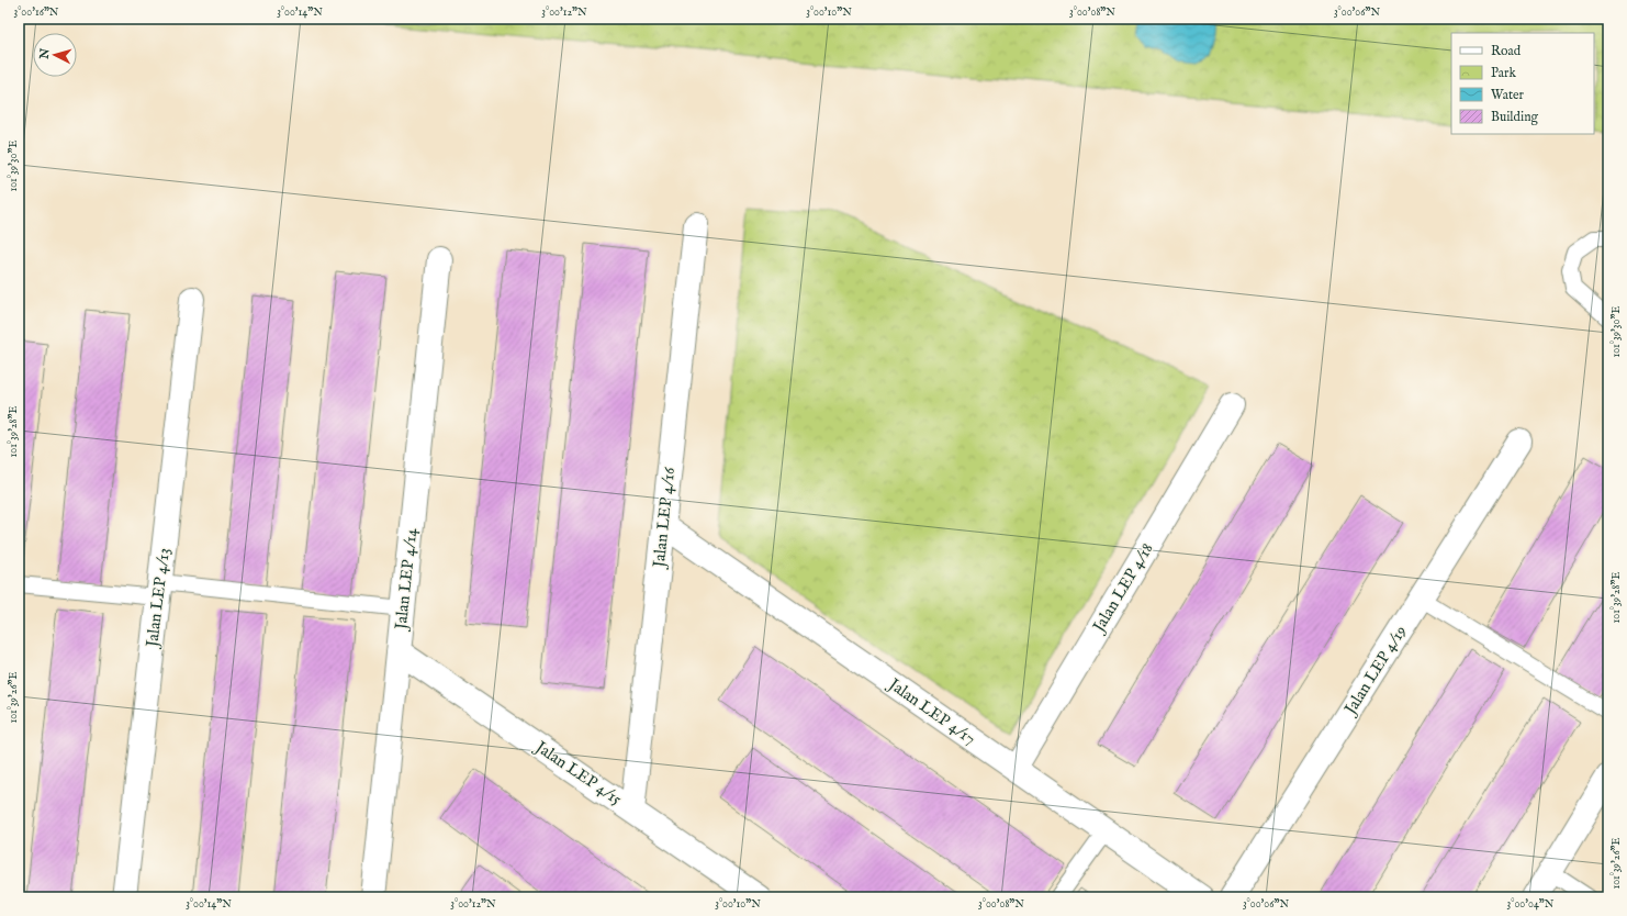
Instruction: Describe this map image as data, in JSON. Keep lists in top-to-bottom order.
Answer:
{
  "streets": {
    "street": [
      "Jalan LEP 4/16",
      "Jalan LEP 4/14",
      "Jalan LEP 4/18",
      "Jalan LEP 4/13",
      "Jalan LEP 4/19",
      "Jalan LEP 4/17",
      "Jalan LEP 4/15"
    ]
  },
  "crossings": [
    ["Jalan LEP 4/16", "Jalan LEP 4/17"],
    ["Jalan LEP 4/16", "Jalan LEP 4/15"],
    ["Jalan LEP 4/14", "Jalan LEP 4/15"],
    ["Jalan LEP 4/18", "Jalan LEP 4/17"]
  ],
  "legend": [
    "Road",
    "Park",
    "Water",
    "Building"
  ],
  "north": "left",
  "coordinates": [
    "3°00'16\"N",
    "3°00'14\"N",
    "3°00'12\"N",
    "3°00'10\"N",
    "3°00'08\"N",
    "3°00'06\"N",
    "101°39'30\"E",
    "101°39'28\"E",
    "101°39'26\"E",
    "3°00'04\"N"
  ]
}
